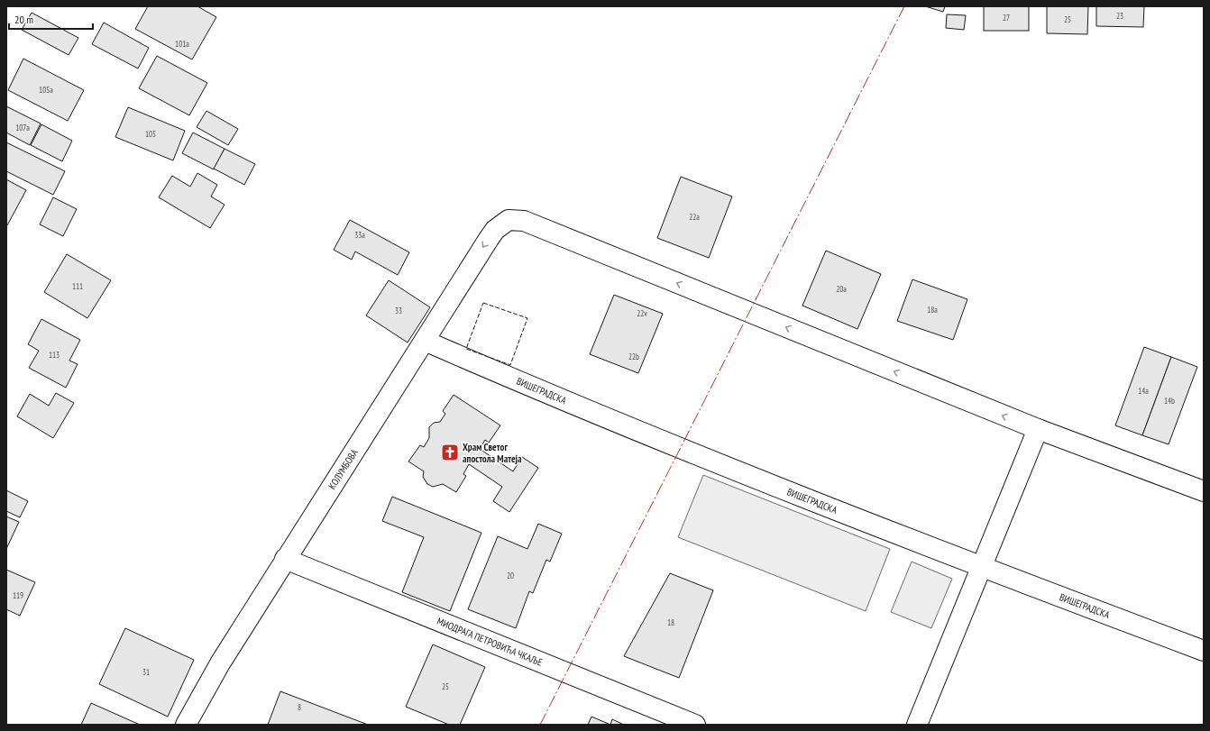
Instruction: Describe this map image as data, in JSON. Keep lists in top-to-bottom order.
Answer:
{
  "streets": {
    "street": ["ВИШЕГРАДСКА", "КОЛУМБОВА", "МИОДРАГА ПЕТРОВИЋА ЧКАЉЕ"]
  },
  "crossings": [
    ["ВИШЕГРАДСКА", "КОЛУМБОВА"],
    ["КОЛУМБОВА", "МИОДРАГА ПЕТРОВИЋА ЧКАЉЕ"]
  ],
  "one_way": ["КОЛУМБОВА"],
  "places": {
    "church": ["Храм Светог апостола Матеја"]
  },
  "house_numbers": [
    "23",
    "27",
    "25",
    "101a",
    "105a",
    "107a",
    "105",
    "22a",
    "33a",
    "111",
    "20a",
    "18a",
    "33",
    "22v",
    "113",
    "22b",
    "14a",
    "14b",
    "20",
    "119",
    "18",
    "31",
    "25",
    "8"
  ],
  "scale_bar": "20 m"
}
